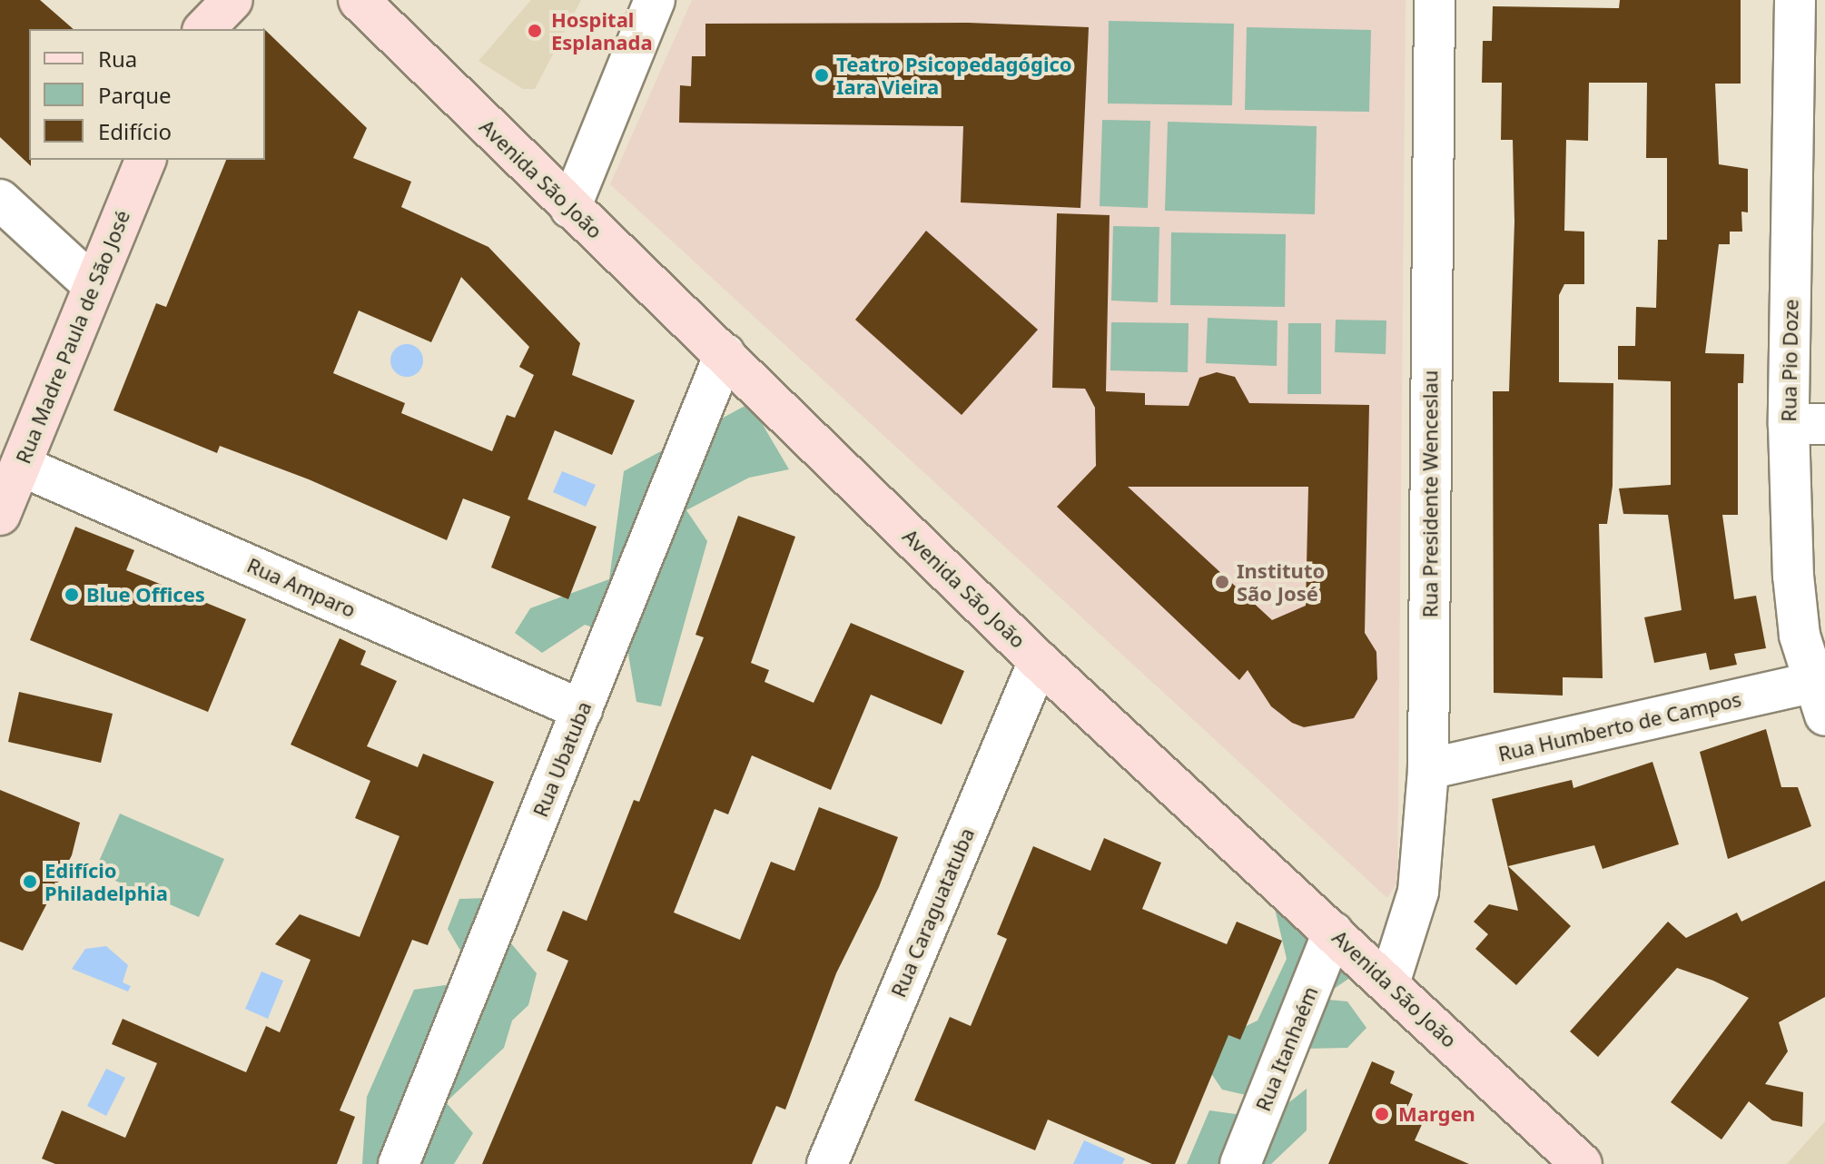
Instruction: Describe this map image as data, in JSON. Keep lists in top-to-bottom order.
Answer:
{
  "streets": {
    "main road": ["Avenida São João", "Rua Madre Paula de São José"],
    "street": [
      "Rua Pio Doze",
      "Rua Presidente Wenceslau",
      "Rua Amparo",
      "Rua Humberto de Campos",
      "Rua Ubatuba",
      "Rua Caraguatatuba",
      "Rua Itanhaém"
    ]
  },
  "crossings": [
    ["Avenida São João", "Rua Presidente Wenceslau"],
    ["Avenida São João", "Rua Ubatuba"],
    ["Avenida São João", "Rua Caraguatatuba"],
    ["Avenida São João", "Rua Itanhaém"],
    ["Rua Madre Paula de São José", "Rua Amparo"],
    ["Rua Pio Doze", "Rua Humberto de Campos"],
    ["Rua Presidente Wenceslau", "Rua Humberto de Campos"],
    ["Rua Amparo", "Rua Ubatuba"]
  ],
  "places": [
    "Hospital Esplanada",
    "Teatro Psicopedagógico Iara Vieira",
    "Instituto São José",
    "Blue Offices",
    "Edifício Philadelphia",
    "Margen"
  ],
  "legend": ["Rua", "Parque", "Edifício"]
}
